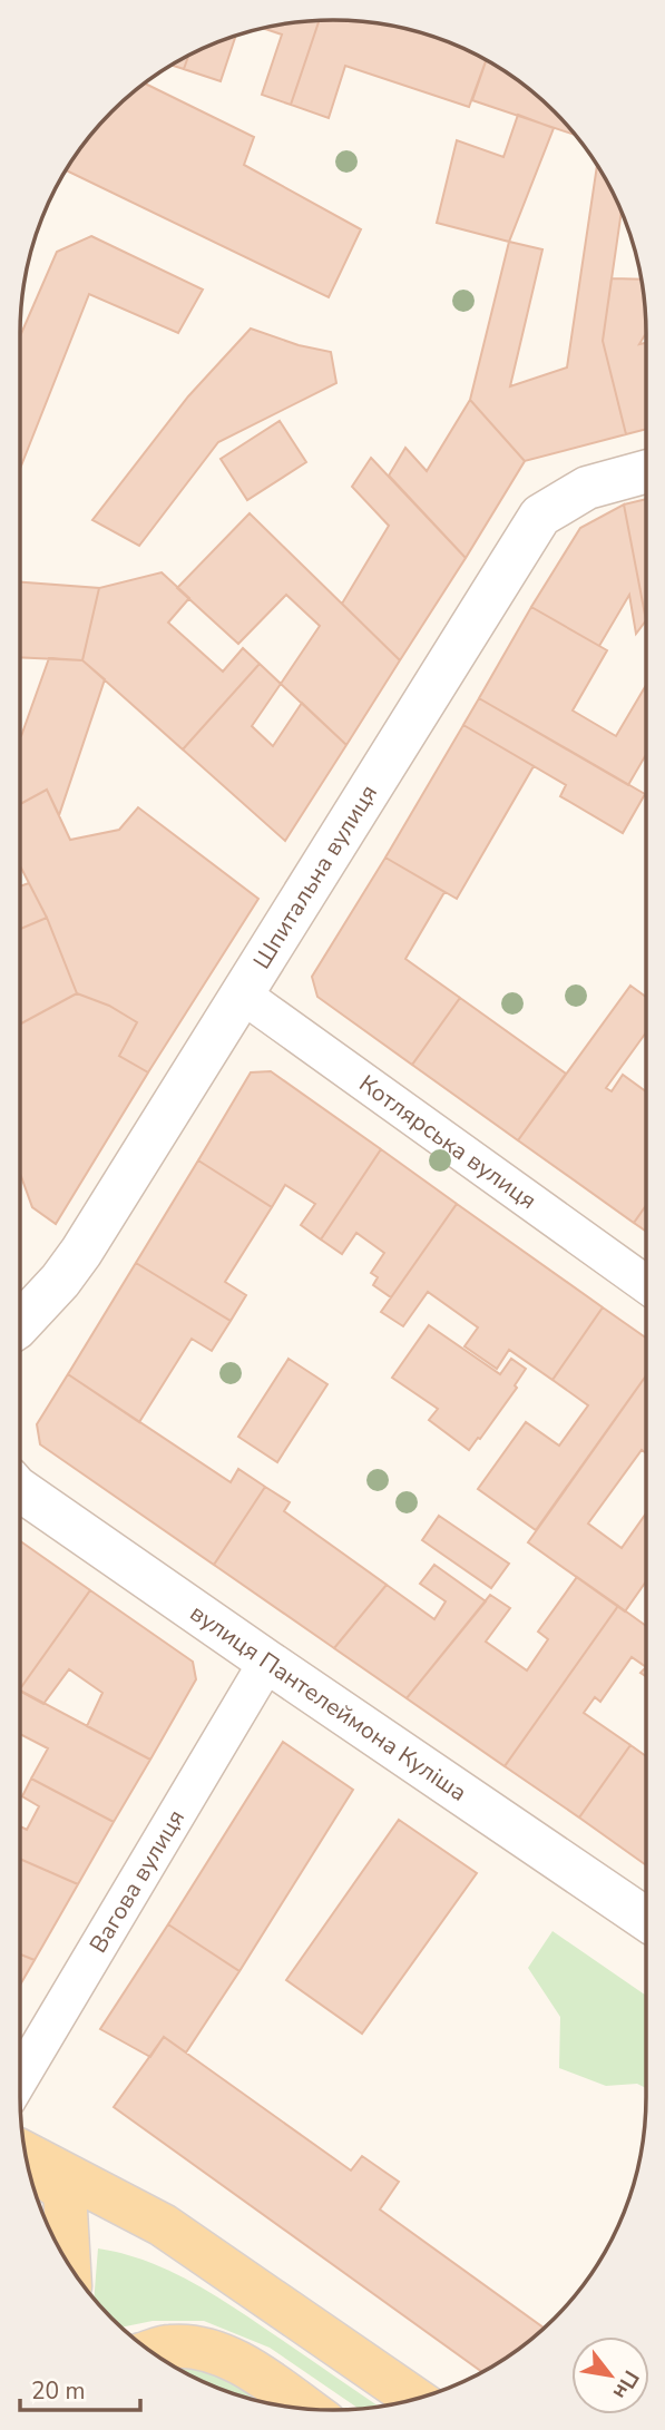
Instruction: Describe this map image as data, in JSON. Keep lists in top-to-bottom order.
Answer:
{
  "streets": {
    "street": [
      "Шпитальна вулиця",
      "Котлярська вулиця",
      "вулиця Пантелеймона Куліша",
      "Вагова вулиця"
    ]
  },
  "crossings": [
    ["Шпитальна вулиця", "Котлярська вулиця"],
    ["вулиця Пантелеймона Куліша", "Вагова вулиця"]
  ],
  "scale_bar": "20 m",
  "north": "bottom right"
}
